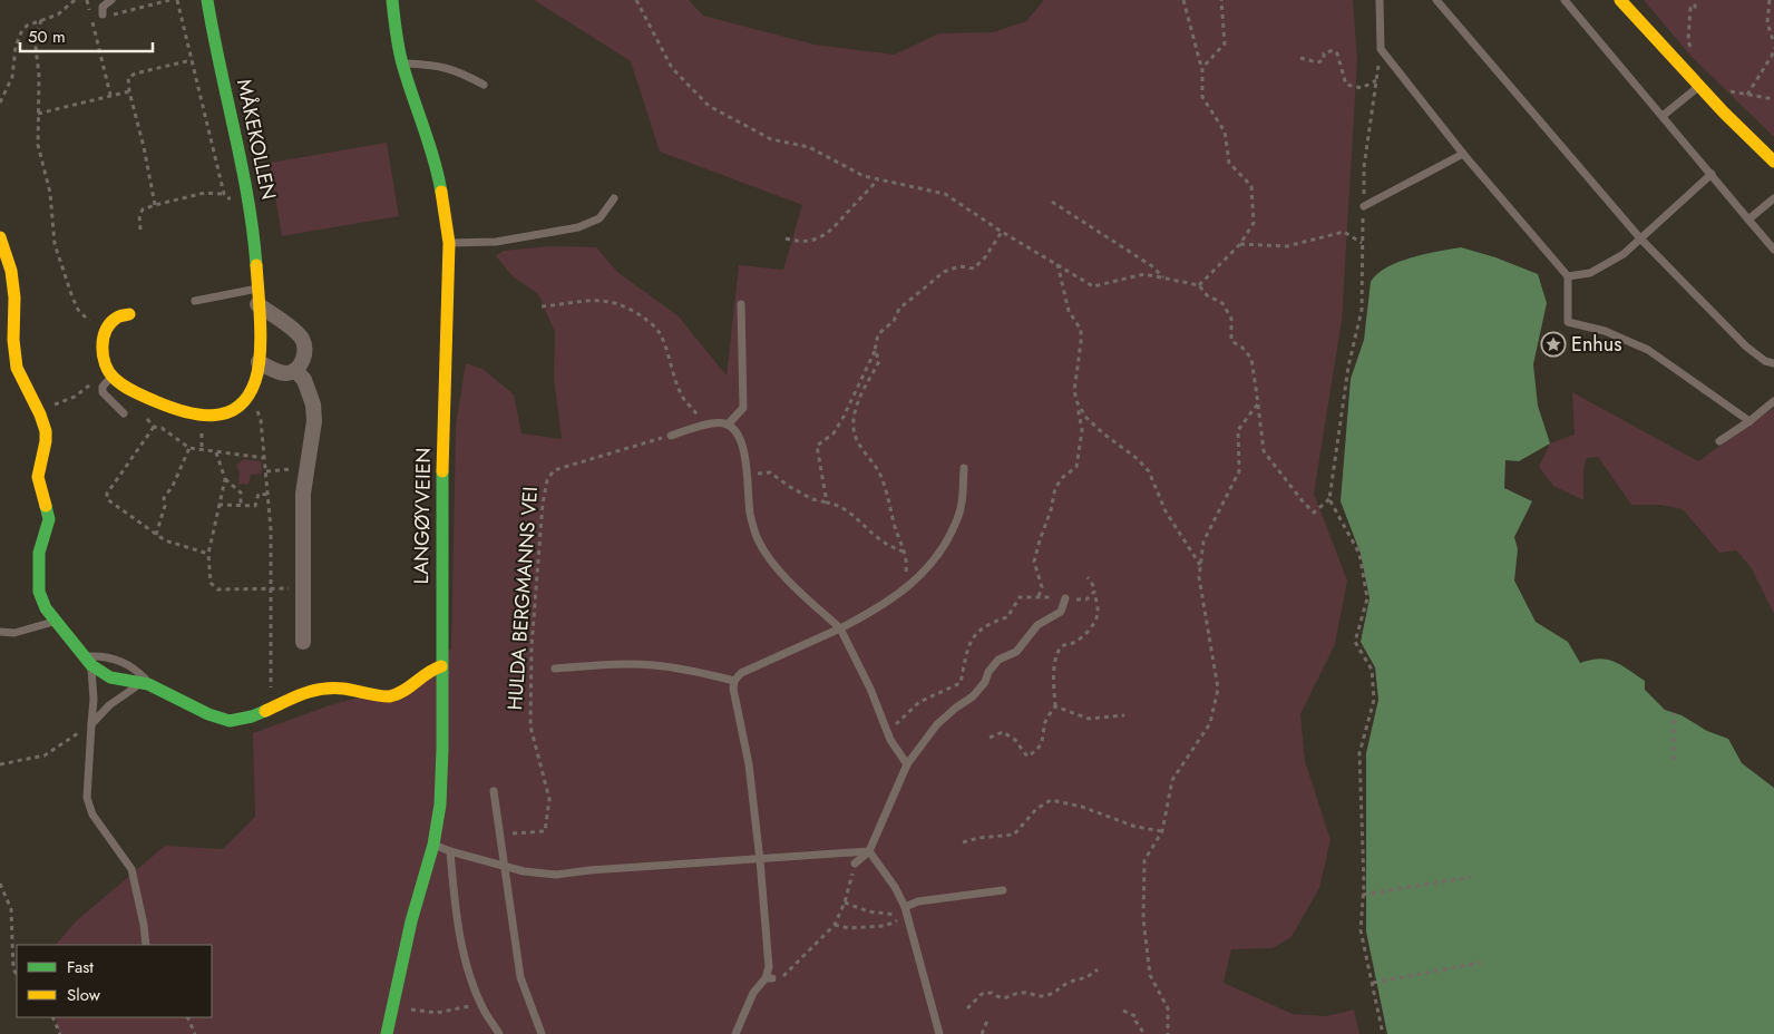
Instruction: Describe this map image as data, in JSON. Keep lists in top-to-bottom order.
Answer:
{
  "streets": {
    "street": ["MÅKEKOLLEN", "LANGØYVEIEN"],
    "lane": ["HULDA BERGMANNS VEI"]
  },
  "places": {
    "place": ["Enhus"]
  },
  "legend": ["Fast", "Slow"],
  "scale_bar": "50 m"
}
